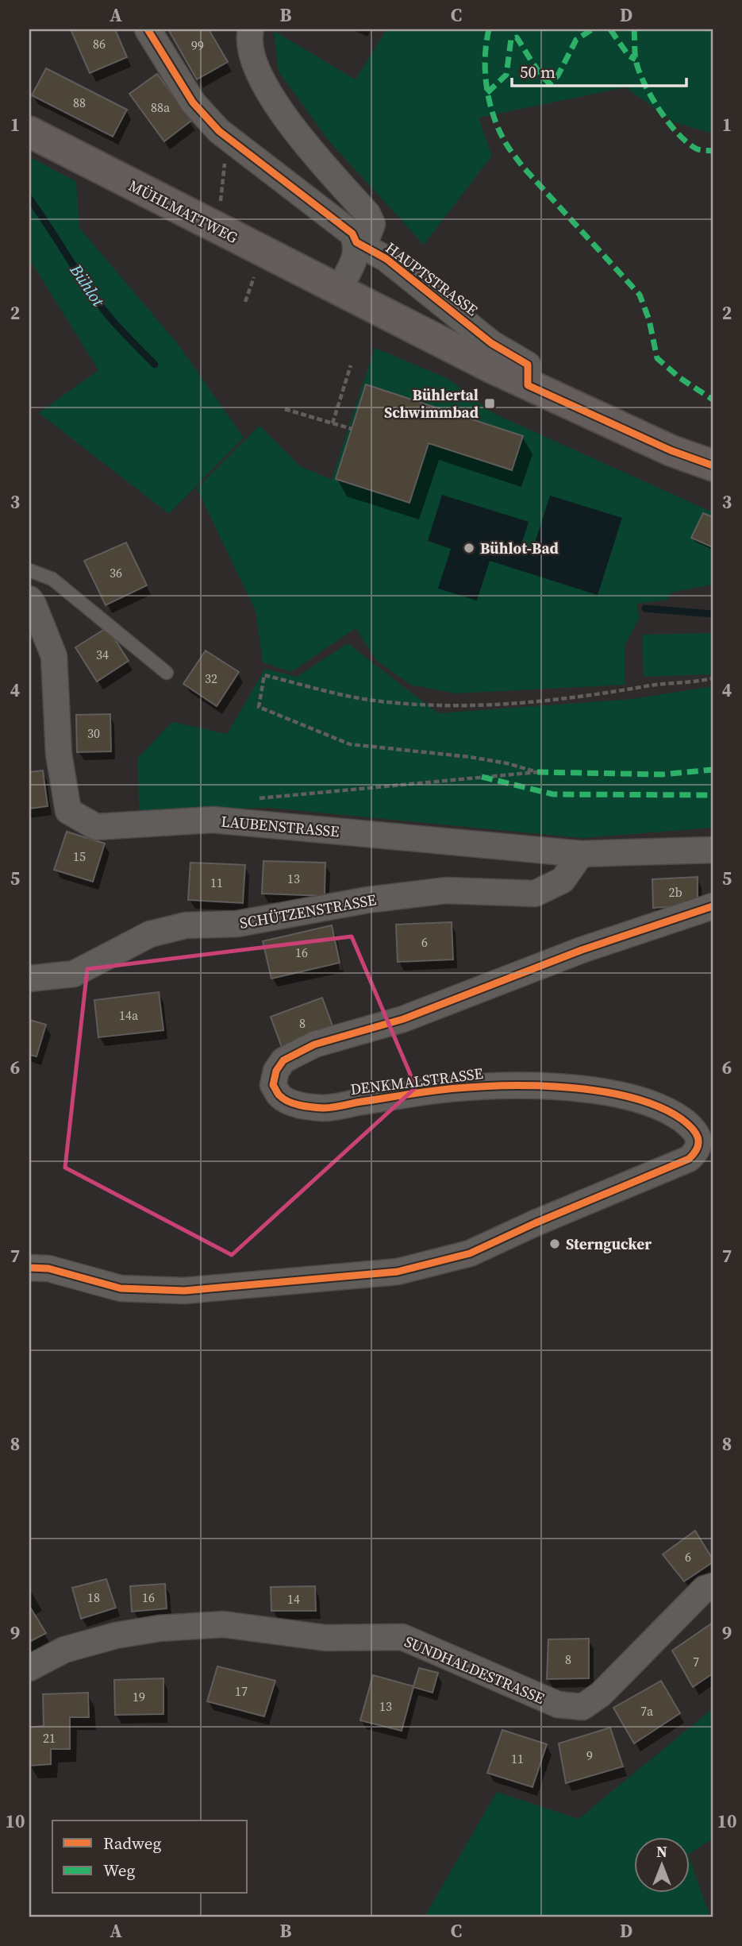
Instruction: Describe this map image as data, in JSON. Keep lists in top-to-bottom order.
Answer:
{
  "streets": {
    "main road": ["MÜHLMATTWEG"],
    "street": [
      "HAUPTSTRASSE",
      "LAUBENSTRASSE",
      "SCHÜTZENSTRASSE",
      "DENKMALSTRASSE",
      "SUNDHALDESTRASSE"
    ]
  },
  "crossings": [
    ["LAUBENSTRASSE", "SCHÜTZENSTRASSE"]
  ],
  "water": ["Bühlot"],
  "places": {
    "transit": ["Bühlertal Schwimmbad"],
    "other": ["Bühlot-Bad", "Sterngucker"]
  },
  "house_numbers": [
    "86",
    "99",
    "88",
    "88a",
    "36",
    "34",
    "32",
    "30",
    "15",
    "13",
    "11",
    "2b",
    "6",
    "16",
    "14a",
    "8",
    "6",
    "18",
    "16",
    "14",
    "8",
    "7",
    "17",
    "19",
    "13",
    "7a",
    "21",
    "9",
    "11"
  ],
  "legend": ["Radweg", "Weg"],
  "scale_bar": "50 m",
  "north": "top",
  "grid": {
    "columns": [
      "A",
      "B",
      "C",
      "D"
    ],
    "rows": [
      "1",
      "2",
      "3",
      "4",
      "5",
      "6",
      "7",
      "8",
      "9",
      "10"
    ]
  }
}
